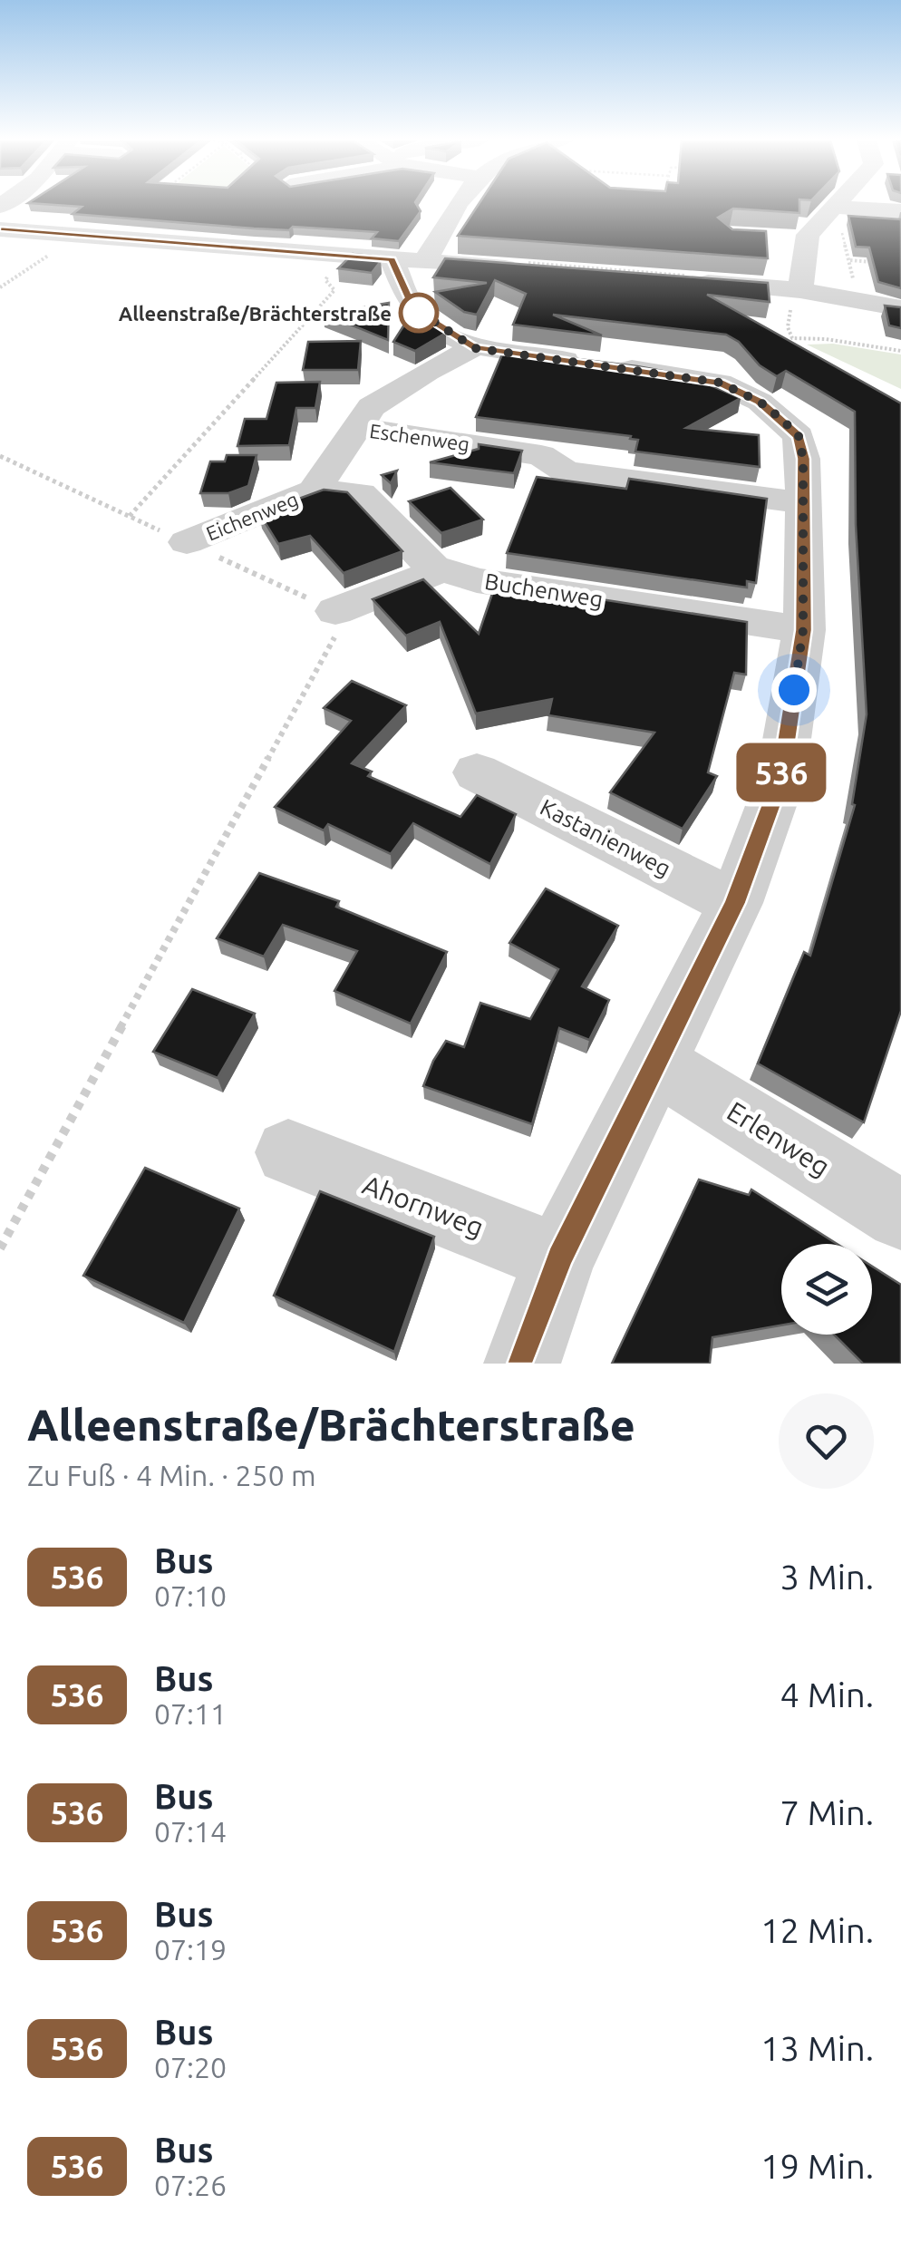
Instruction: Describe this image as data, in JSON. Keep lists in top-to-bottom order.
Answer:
{
  "streets": {
    "street": [
      "Eschenweg",
      "Eichenweg",
      "Buchenweg",
      "Kastanienweg",
      "Erlenweg",
      "Ahornweg"
    ]
  },
  "crossings": [
    ["Eschenweg", "Eichenweg"],
    ["Eichenweg", "Buchenweg"]
  ],
  "places": ["Alleenstraße/Brächterstraße"],
  "lines": ["bus line 536"],
  "page": {
    "on_map": "536",
    "heading": ["Alleenstraße/Brächterstraße", "Zu Fuß · 4 Min. · 250 m"],
    "list": [
      {
        "mark": "536",
        "name": "Bus",
        "note": "07:10",
        "value": "3 Min."
      },
      {
        "mark": "536",
        "name": "Bus",
        "note": "07:11",
        "value": "4 Min."
      },
      {
        "mark": "536",
        "name": "Bus",
        "note": "07:14",
        "value": "7 Min."
      },
      {
        "mark": "536",
        "name": "Bus",
        "note": "07:19",
        "value": "12 Min."
      },
      {
        "mark": "536",
        "name": "Bus",
        "note": "07:20",
        "value": "13 Min."
      },
      {
        "mark": "536",
        "name": "Bus",
        "note": "07:26",
        "value": "19 Min."
      }
    ]
  }
}
